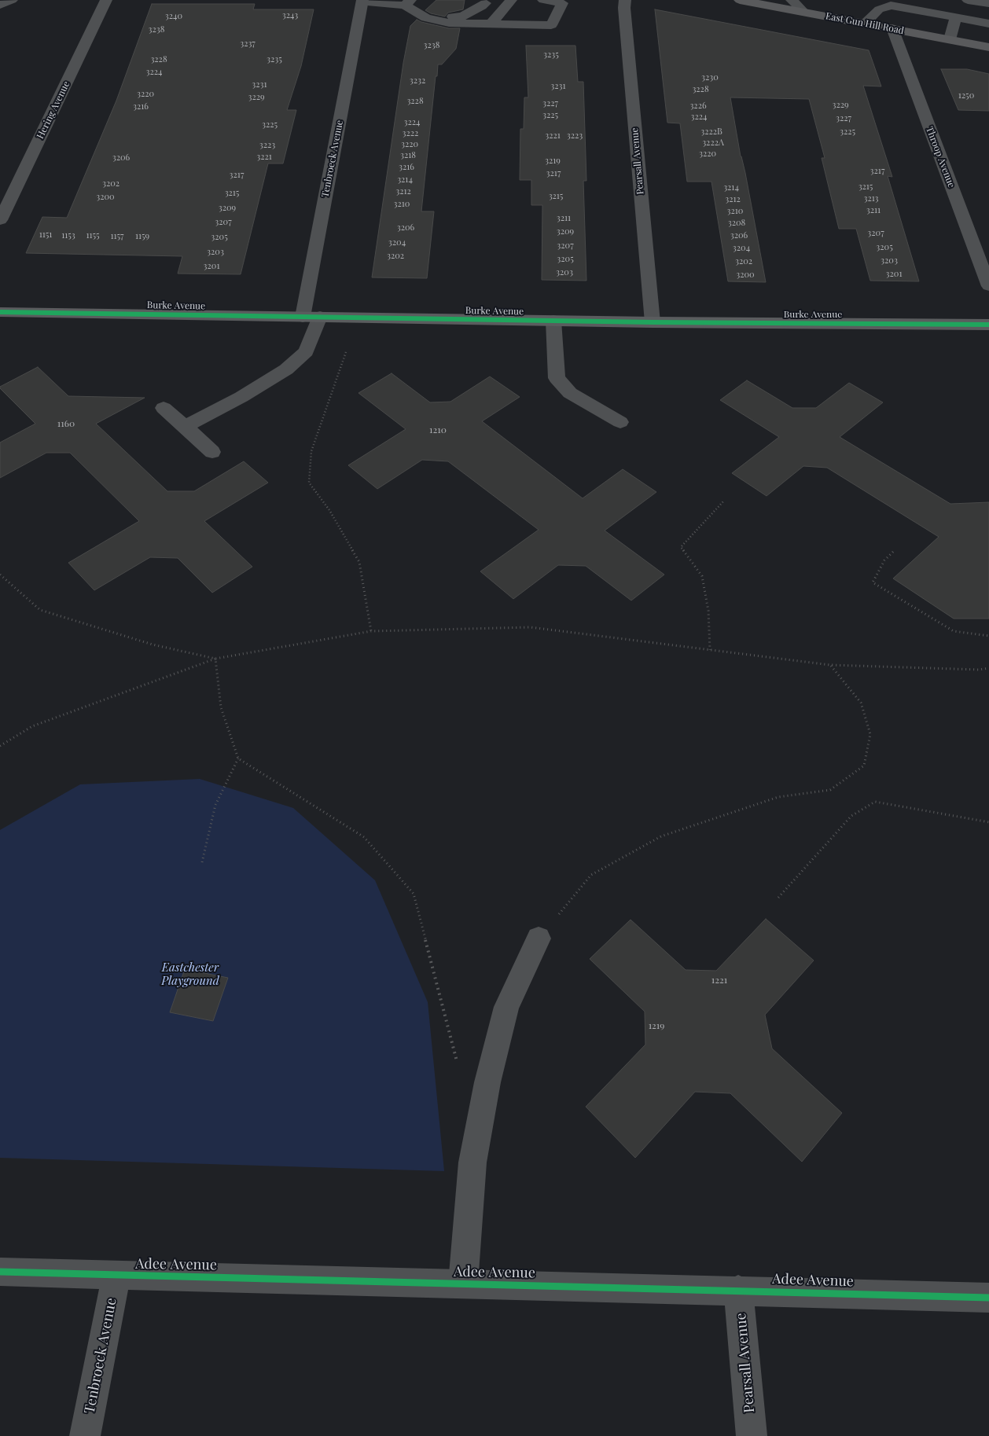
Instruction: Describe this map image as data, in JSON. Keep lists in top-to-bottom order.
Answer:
{
  "streets": {
    "main road": ["East Gun Hill Road", "Burke Avenue"],
    "street": [
      "Hering Avenue",
      "Throop Avenue",
      "Tenbroeck Avenue",
      "Pearsall Avenue",
      "Adee Avenue"
    ]
  },
  "crossings": [
    ["East Gun Hill Road", "Throop Avenue"],
    ["Tenbroeck Avenue", "Burke Avenue"],
    ["Tenbroeck Avenue", "Adee Avenue"],
    ["Pearsall Avenue", "Burke Avenue"],
    ["Pearsall Avenue", "Adee Avenue"]
  ],
  "parks": ["Eastchester Playground"],
  "house_numbers": [
    "3243",
    "3240",
    "3238",
    "3237",
    "3238",
    "3235",
    "3228",
    "3235",
    "3224",
    "3230",
    "3232",
    "3231",
    "3231",
    "3228",
    "3220",
    "1250",
    "3229",
    "3228",
    "3227",
    "3229",
    "3226",
    "3216",
    "3225",
    "3224",
    "3227",
    "3224",
    "3225",
    "3222B",
    "3225",
    "3222",
    "3221",
    "3223",
    "3222A",
    "3220",
    "3223",
    "3220",
    "3218",
    "3221",
    "3206",
    "3219",
    "3216",
    "3217",
    "3217",
    "3217",
    "3214",
    "3202",
    "3215",
    "3214",
    "3212",
    "3215",
    "3215",
    "3200",
    "3213",
    "3212",
    "3210",
    "3209",
    "3211",
    "3210",
    "3211",
    "3207",
    "3208",
    "3206",
    "3209",
    "3207",
    "1151",
    "1153",
    "1155",
    "3206",
    "1157",
    "1159",
    "3205",
    "3204",
    "3207",
    "3205",
    "3204",
    "3203",
    "3202",
    "3205",
    "3203",
    "3202",
    "3201",
    "3203",
    "3201",
    "3200",
    "1160",
    "1210",
    "1221",
    "1219"
  ]
}
